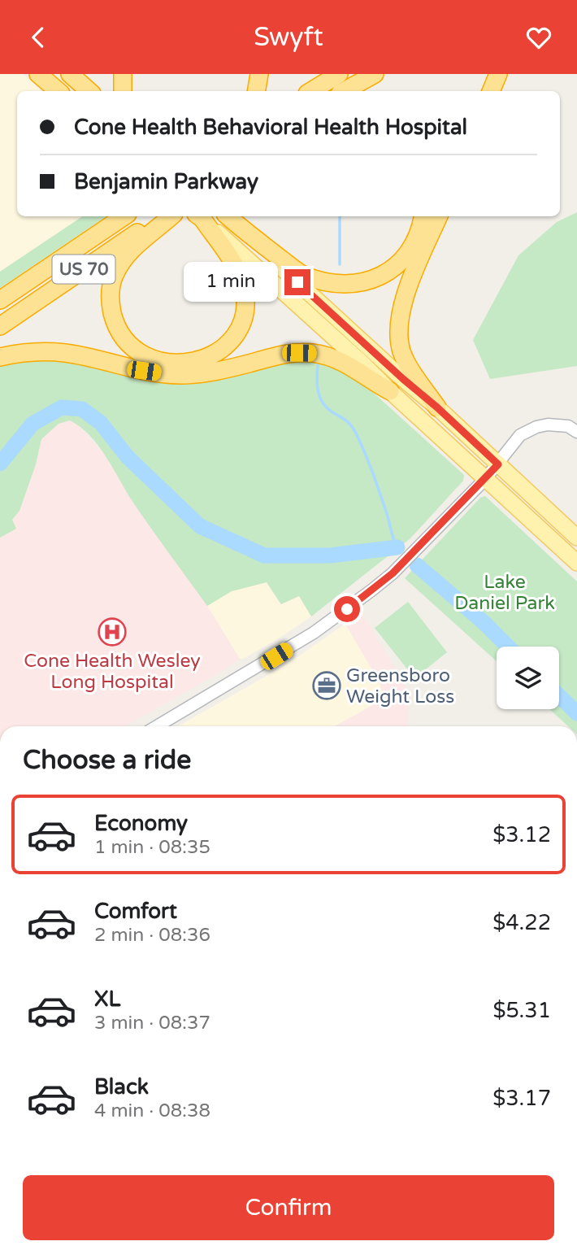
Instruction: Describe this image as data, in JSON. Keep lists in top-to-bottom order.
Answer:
{
  "streets": {
    "highway": ["US 70"]
  },
  "parks": ["Lake Daniel Park"],
  "places": {
    "hospital": ["Cone Health Wesley Long Hospital"],
    "office": ["Greensboro Weight Loss"]
  },
  "page": {
    "header": "Swyft",
    "banner": ["Cone Health Behavioral Health Hospital", "Benjamin Parkway"],
    "bubble": "1 min",
    "heading": "Choose a ride",
    "list": [
      {
        "name": "Economy",
        "note": "1 min · 08:35",
        "value": "$3.12"
      },
      {
        "name": "Comfort",
        "note": "2 min · 08:36",
        "value": "$4.22"
      },
      {
        "name": "XL",
        "note": "3 min · 08:37",
        "value": "$5.31"
      },
      {
        "name": "Black",
        "note": "4 min · 08:38",
        "value": "$3.17"
      }
    ],
    "buttons": "Confirm"
  }
}
